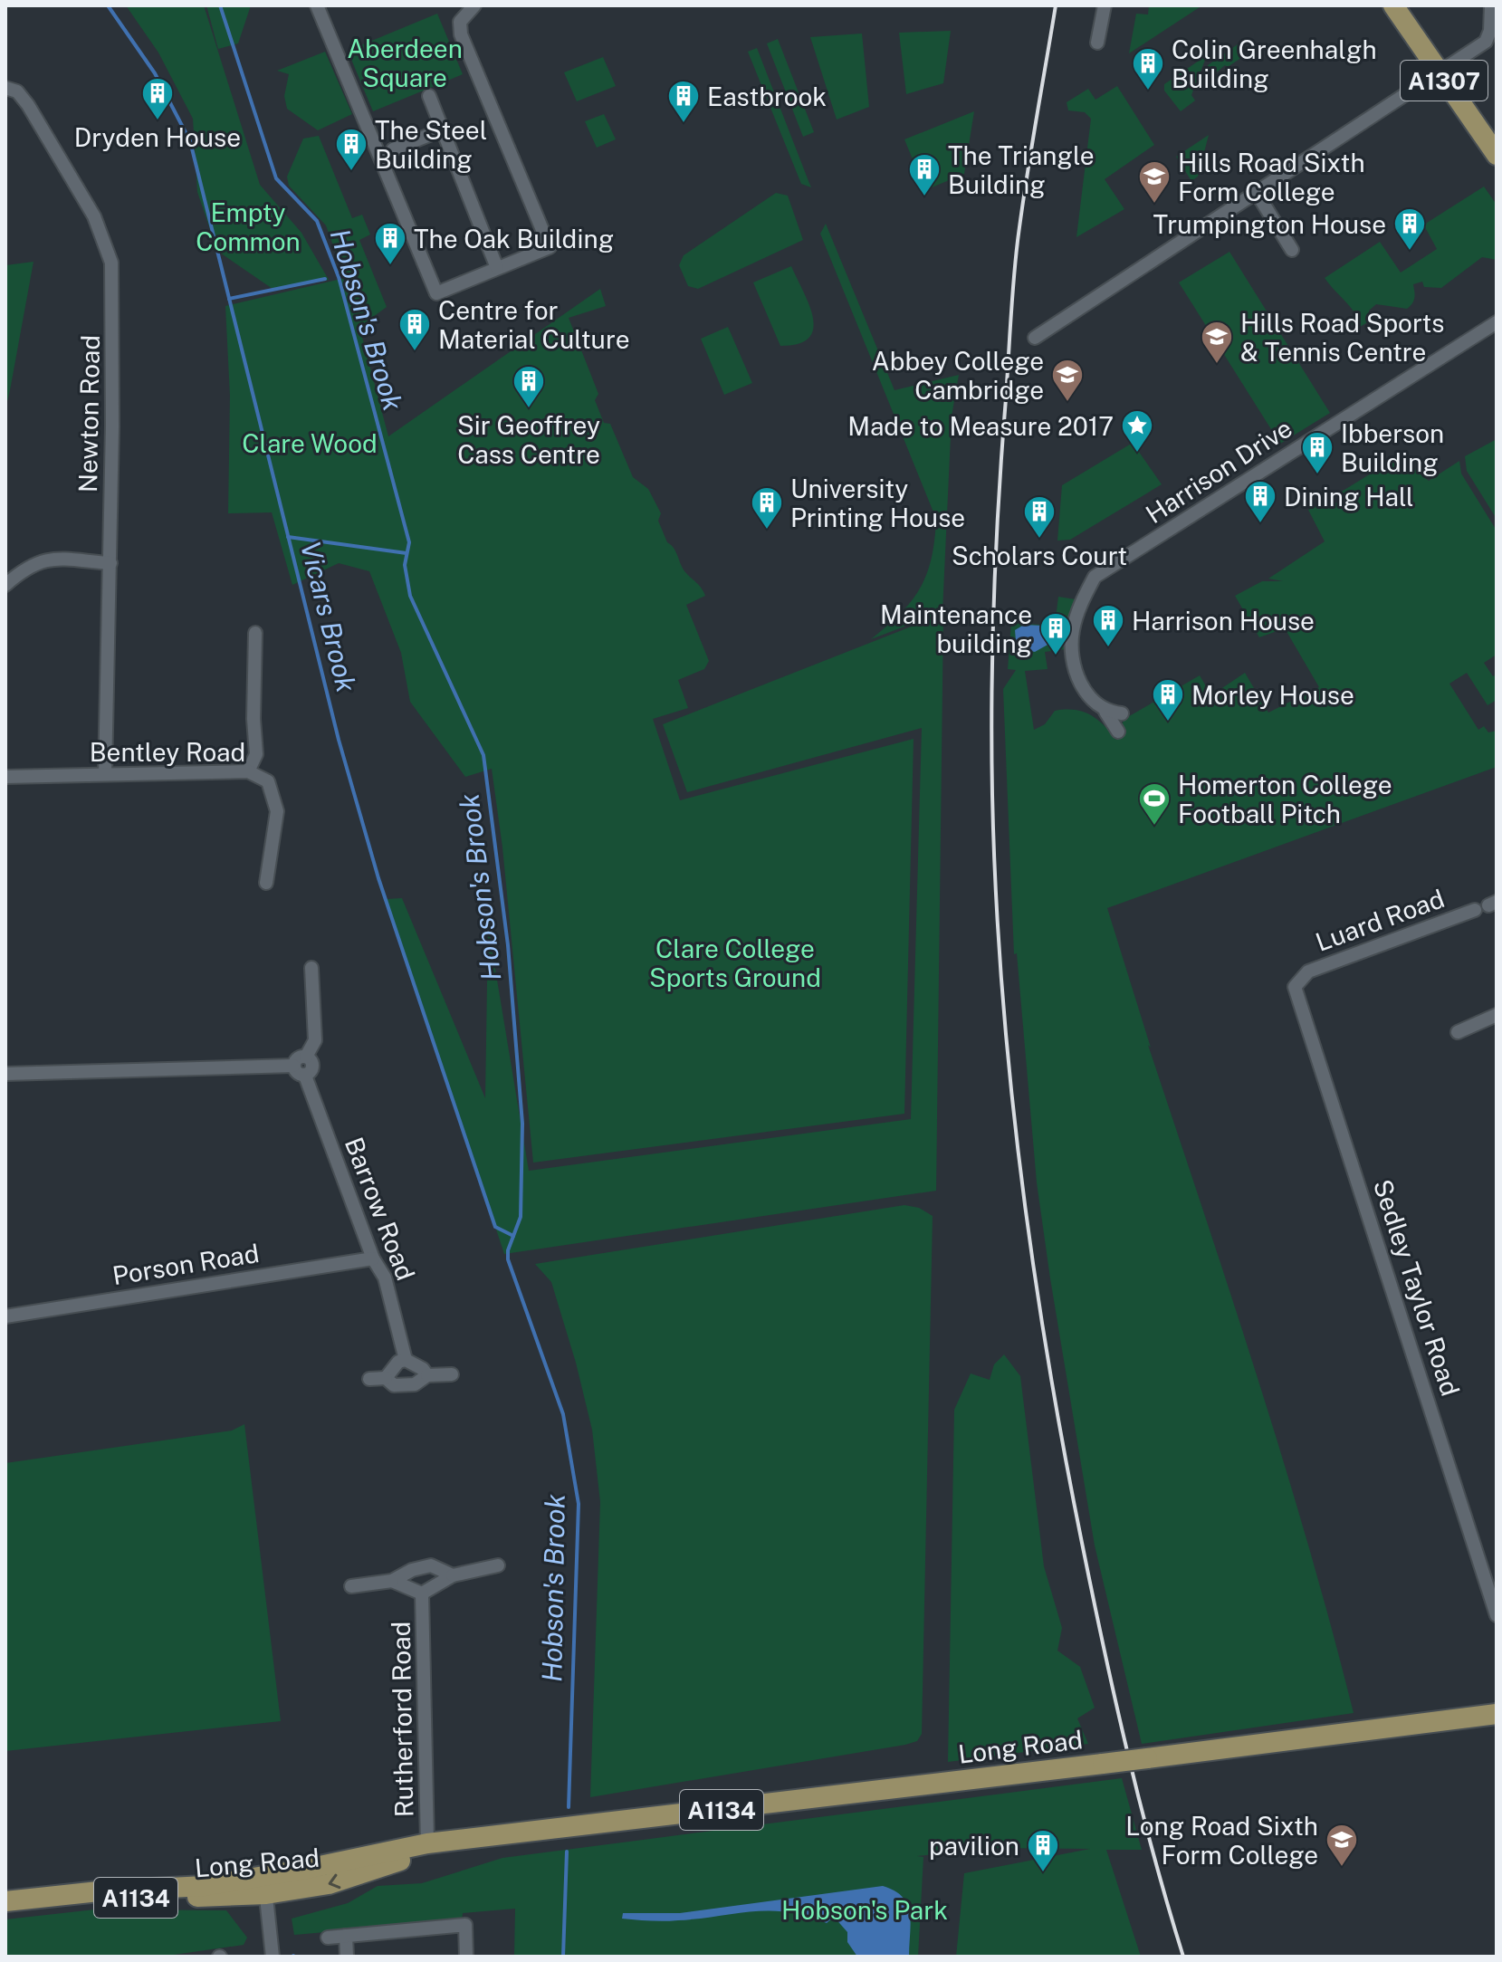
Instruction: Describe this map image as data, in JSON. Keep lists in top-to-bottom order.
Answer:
{
  "streets": {
    "main road": ["A1307", "Long Road", "A1134"],
    "street": [
      "Newton Road",
      "Harrison Drive",
      "Bentley Road",
      "Luard Road",
      "Barrow Road",
      "Porson Road",
      "Sedley Taylor Road",
      "Rutherford Road"
    ]
  },
  "crossings": [
    ["Newton Road", "Bentley Road"],
    ["Luard Road", "Sedley Taylor Road"],
    ["Barrow Road", "Porson Road"],
    ["Rutherford Road", "Long Road"]
  ],
  "water": ["Hobson's Brook", "Vicars Brook"],
  "parks": [
    "Aberdeen Square",
    "Empty Common",
    "Clare Wood",
    "Clare College Sports Ground",
    "Hobson's Park"
  ],
  "places": {
    "building": [
      "Colin Greenhalgh Building",
      "Dryden House",
      "Eastbrook",
      "The Steel Building",
      "The Triangle Building",
      "Trumpington House",
      "The Oak Building",
      "Centre for Material Culture",
      "Sir Geoffrey Cass Centre",
      "Ibberson Building",
      "Dining Hall",
      "University Printing House",
      "Scholars Court",
      "Harrison House",
      "Maintenance building",
      "Morley House",
      "pavilion"
    ],
    "school or university": [
      "Hills Road Sixth Form College",
      "Hills Road Sports & Tennis Centre",
      "Abbey College Cambridge",
      "Long Road Sixth Form College"
    ],
    "place": ["Made to Measure 2017"],
    "sports": ["Homerton College Football Pitch"]
  }
}
